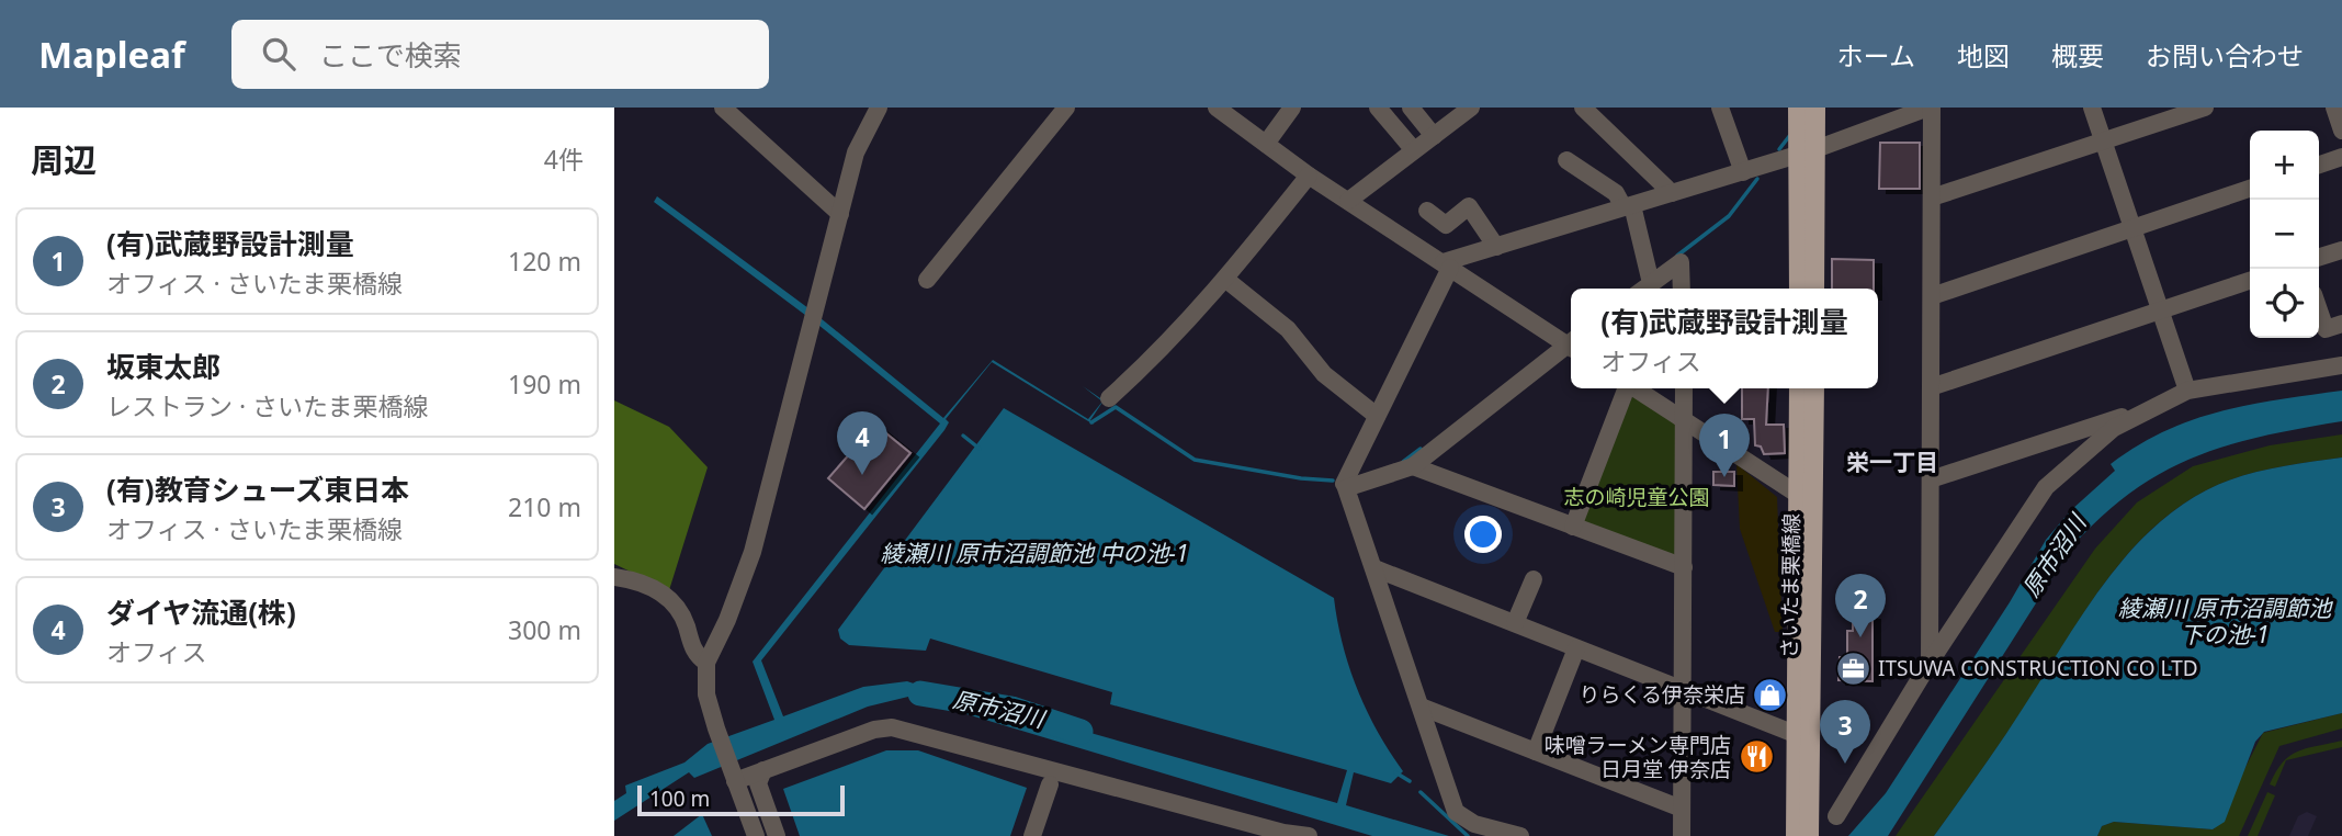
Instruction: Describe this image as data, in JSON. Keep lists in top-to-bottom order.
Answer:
{
  "streets": {
    "main road": ["さいたま栗橋線"]
  },
  "districts": ["栄一丁目"],
  "water": ["綾瀬川 原市沼調節池 中の池-1", "原市沼川", "綾瀬川 原市沼調節池 下の池-1"],
  "parks": ["志の崎児童公園"],
  "places": {
    "office": ["ITSUWA CONSTRUCTION CO LTD"],
    "shop": ["りらくる伊奈栄店"],
    "restaurant": ["味噌ラーメン専門店 日月堂 伊奈店"]
  },
  "scale_bar": "100 m",
  "page": {
    "header": "Mapleaf",
    "search": "ここで検索",
    "nav": [
      "ホーム",
      "地図",
      "概要",
      "お問い合わせ"
    ],
    "heading": ["周辺", "4件"],
    "map_buttons": ["+", "−"],
    "list": [
      {
        "mark": "1",
        "name": "(有)武蔵野設計測量",
        "note": "オフィス · さいたま栗橋線",
        "value": "120 m"
      },
      {
        "mark": "2",
        "name": "坂東太郎",
        "note": "レストラン · さいたま栗橋線",
        "value": "190 m"
      },
      {
        "mark": "3",
        "name": "(有)教育シューズ東日本",
        "note": "オフィス · さいたま栗橋線",
        "value": "210 m"
      },
      {
        "mark": "4",
        "name": "ダイヤ流通(株)",
        "note": "オフィス",
        "value": "300 m"
      }
    ],
    "popup": ["(有)武蔵野設計測量", "オフィス"],
    "pins": [
      "4",
      "1",
      "2",
      "3"
    ],
    "scale": "100 m"
  }
}
